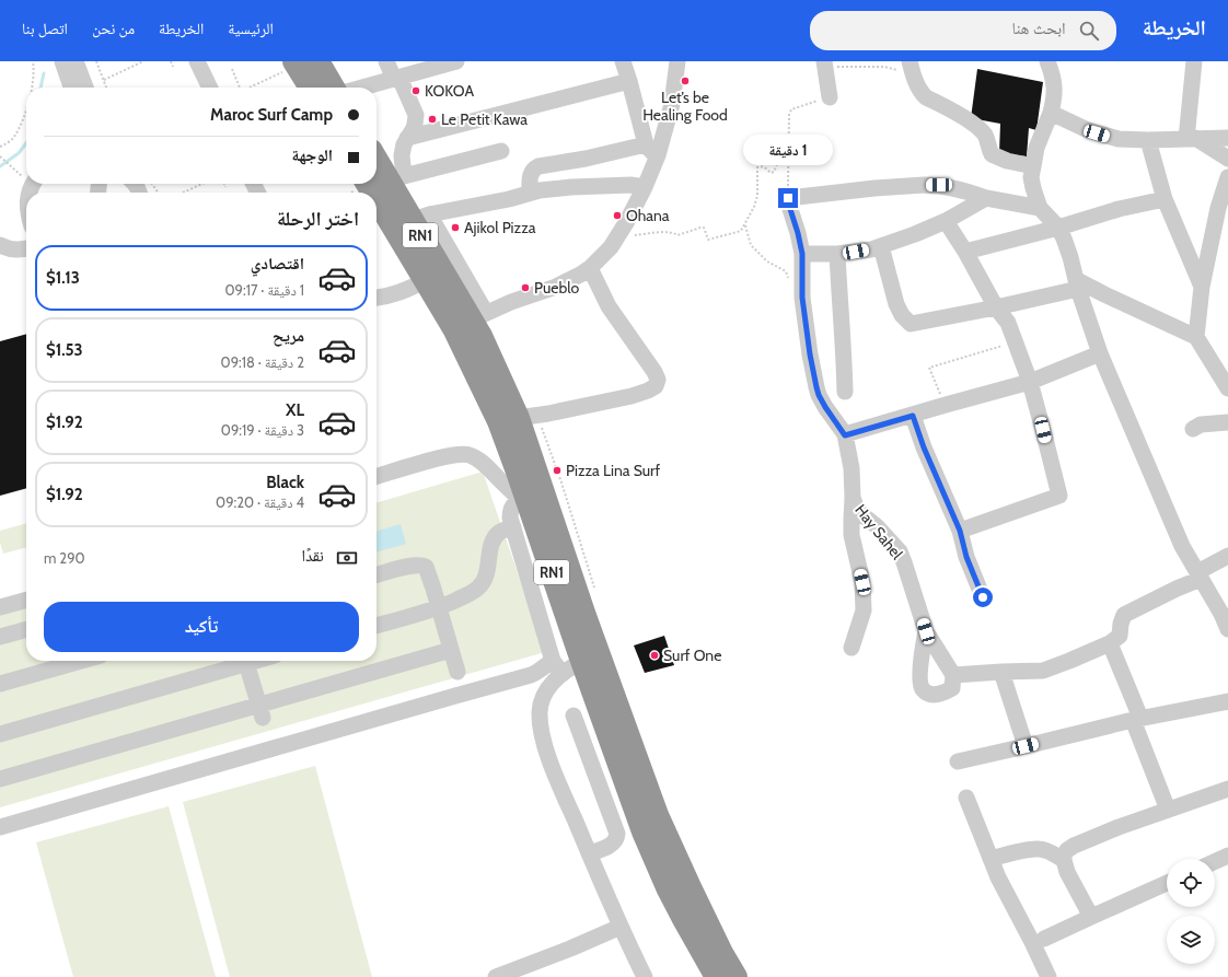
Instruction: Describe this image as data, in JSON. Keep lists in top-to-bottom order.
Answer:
{
  "streets": {
    "highway": ["RN1"],
    "street": ["Hay Sahel"]
  },
  "places": [
    "Let’s be Healing Food",
    "KOKOA",
    "Le Petit Kawa",
    "Ohana",
    "Ajikol Pizza",
    "Pueblo",
    "Pizza Lina Surf",
    "Surf One"
  ],
  "page": {
    "header": "الخريطة",
    "search": "ابحث هنا",
    "nav": [
      "الرئيسية",
      "الخريطة",
      "من نحن",
      "اتصل بنا"
    ],
    "banner": ["Maroc Surf Camp", "الوجهة"],
    "bubble": "1 دقيقة",
    "heading": "اختر الرحلة",
    "list": [
      {
        "name": "اقتصادي",
        "note": "1 دقيقة · 09:17",
        "value": "$1.13"
      },
      {
        "name": "مريح",
        "note": "2 دقيقة · 09:18",
        "value": "$1.53"
      },
      {
        "name": "XL",
        "note": "3 دقيقة · 09:19",
        "value": "$1.92"
      },
      {
        "name": "Black",
        "note": "4 دقيقة · 09:20",
        "value": "$1.92"
      }
    ],
    "pay": ["نقدًا", "290 m"],
    "buttons": "تأكيد"
  }
}
